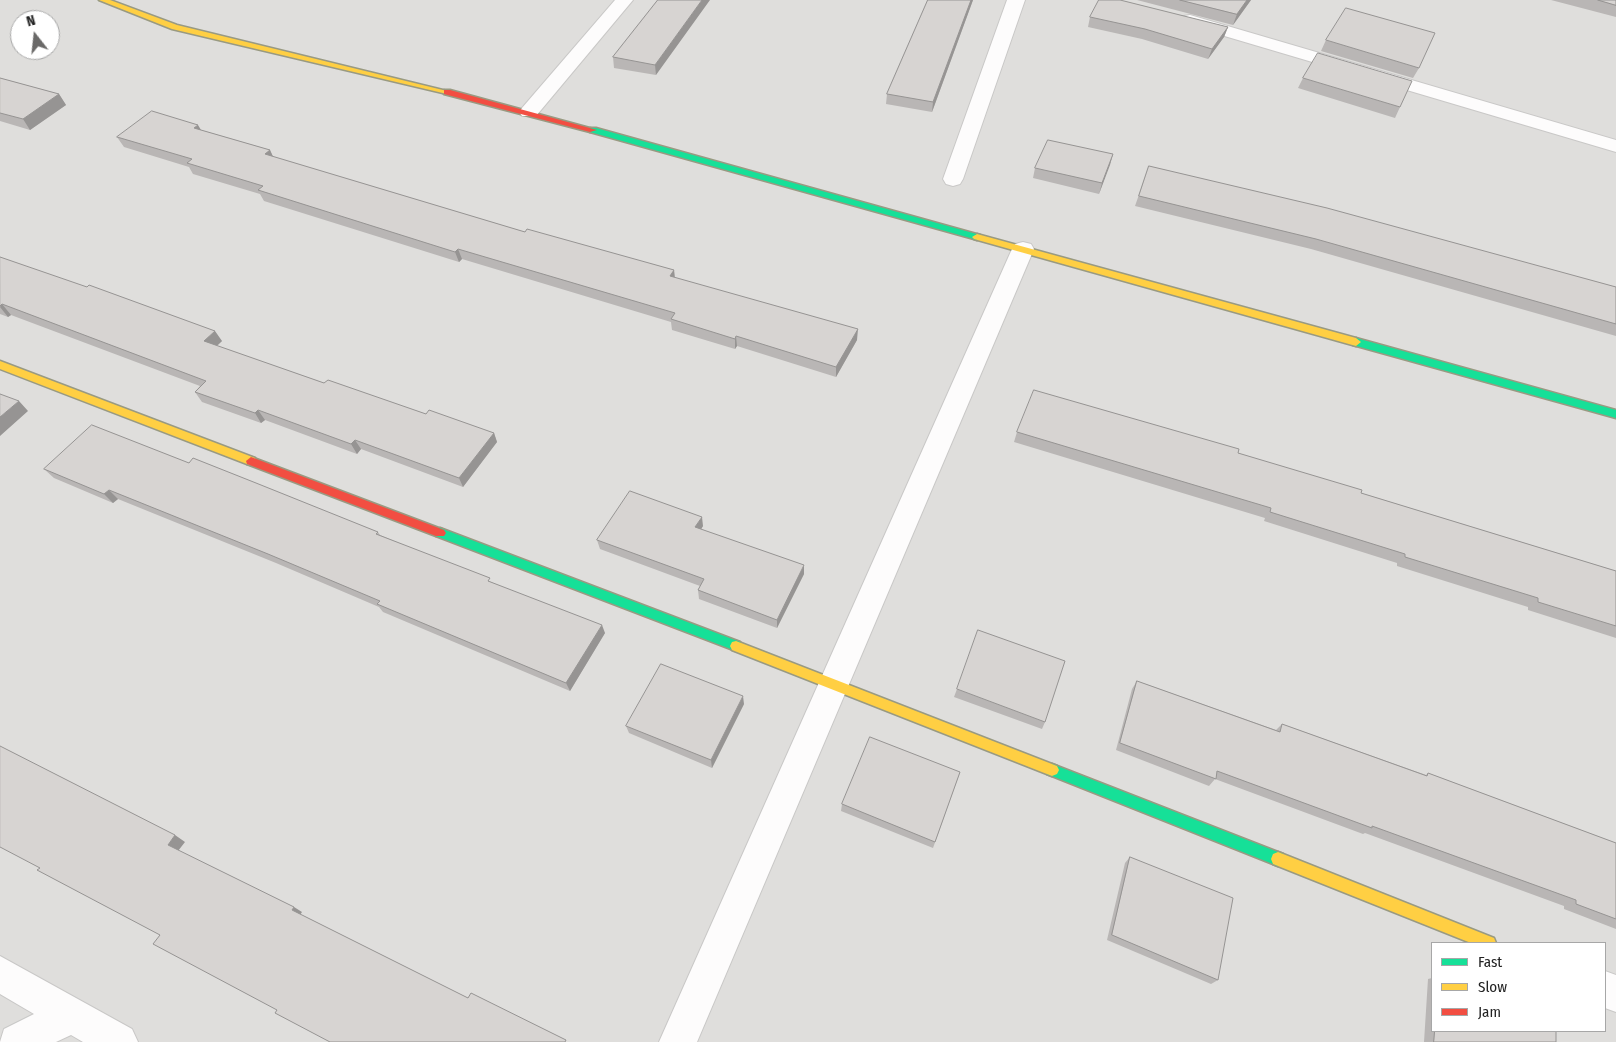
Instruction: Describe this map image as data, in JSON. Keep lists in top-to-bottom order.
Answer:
{
  "legend": ["Fast", "Slow", "Jam"],
  "north": "top"
}
